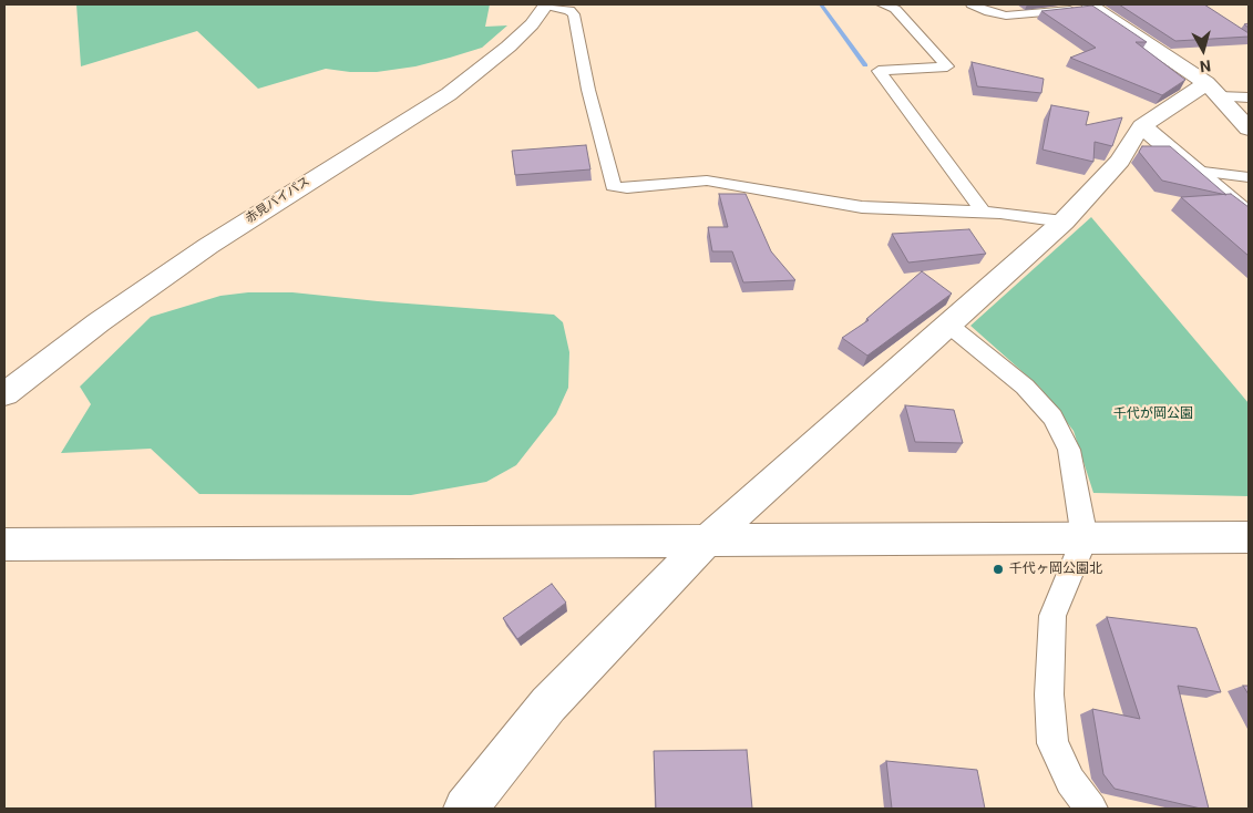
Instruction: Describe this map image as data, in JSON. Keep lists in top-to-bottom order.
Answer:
{
  "streets": {
    "street": ["赤見バイパス"]
  },
  "parks": ["千代が岡公園"],
  "places": ["千代ヶ岡公園北"],
  "north": "bottom"
}
